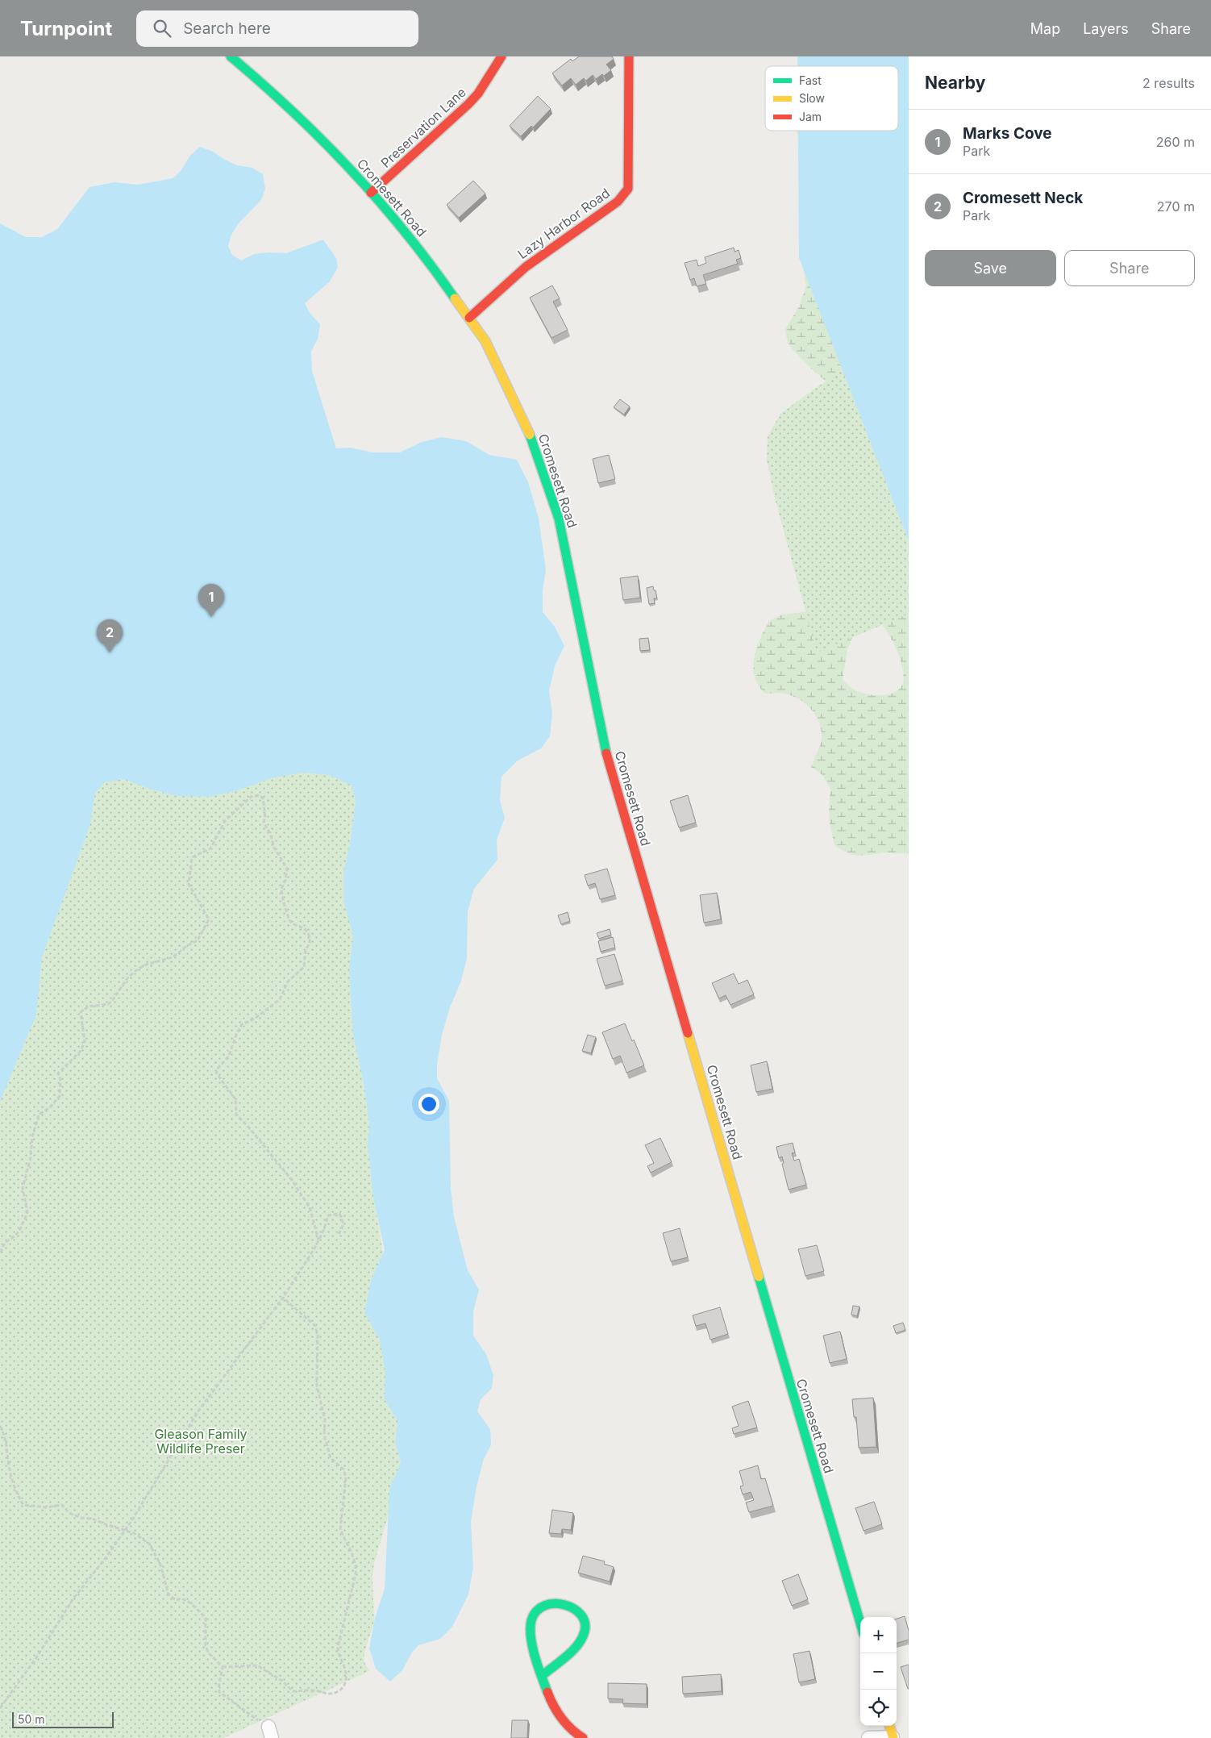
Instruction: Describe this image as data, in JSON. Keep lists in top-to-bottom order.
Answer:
{
  "streets": {
    "street": ["Preservation Lane", "Cromesett Road", "Lazy Harbor Road"]
  },
  "crossings": [
    ["Preservation Lane", "Cromesett Road"],
    ["Cromesett Road", "Lazy Harbor Road"]
  ],
  "parks": ["Gleason Family Wildlife Preser"],
  "legend": ["Fast", "Slow", "Jam"],
  "scale_bar": "50 m",
  "page": {
    "header": "Turnpoint",
    "search": "Search here",
    "nav": ["Map", "Layers", "Share"],
    "heading": ["Nearby", "2 results"],
    "list": [
      {
        "mark": "1",
        "name": "Marks Cove",
        "note": "Park",
        "value": "260 m"
      },
      {
        "mark": "2",
        "name": "Cromesett Neck",
        "note": "Park",
        "value": "270 m"
      }
    ],
    "buttons": ["Save", "Share"],
    "pins": ["1", "2"],
    "map_buttons": ["+", "−"],
    "scale": "50 m"
  }
}
